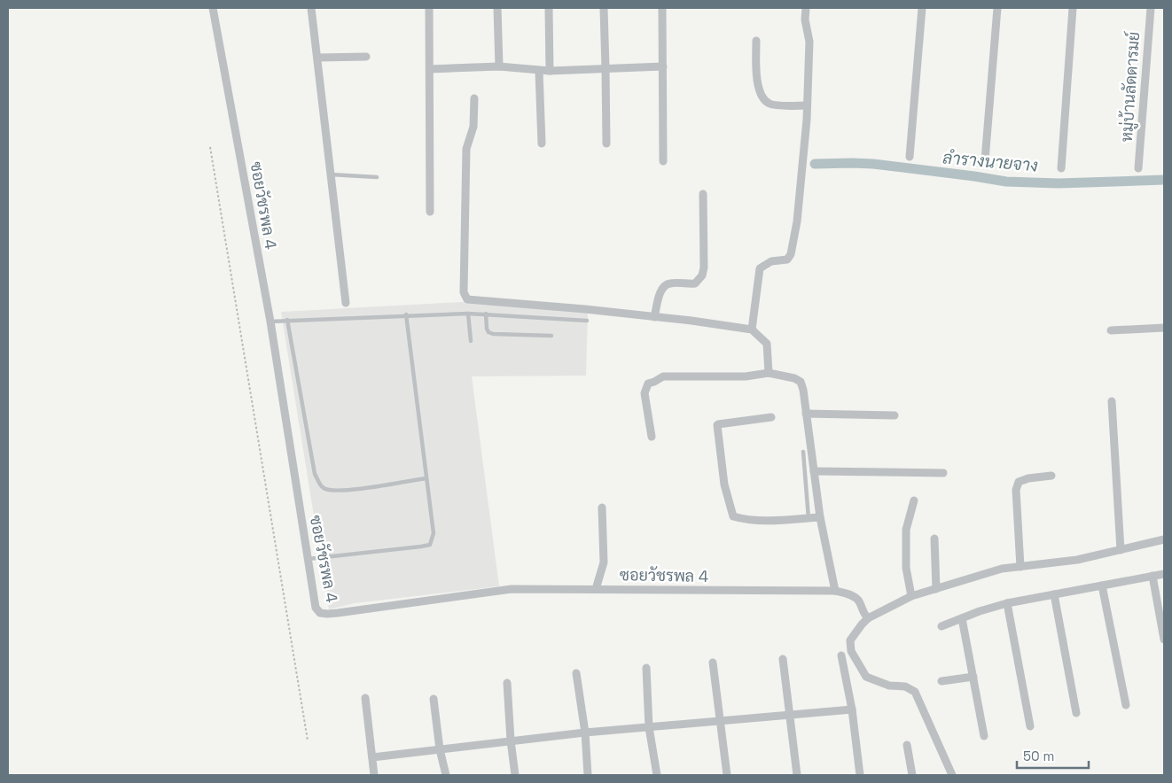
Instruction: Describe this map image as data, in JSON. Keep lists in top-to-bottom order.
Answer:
{
  "streets": {
    "street": ["หมู่บ้านลัดดารมย์", "ซอยวัชรพล 4"]
  },
  "water": ["ลำรางนายจาง"],
  "scale_bar": "50 m"
}
